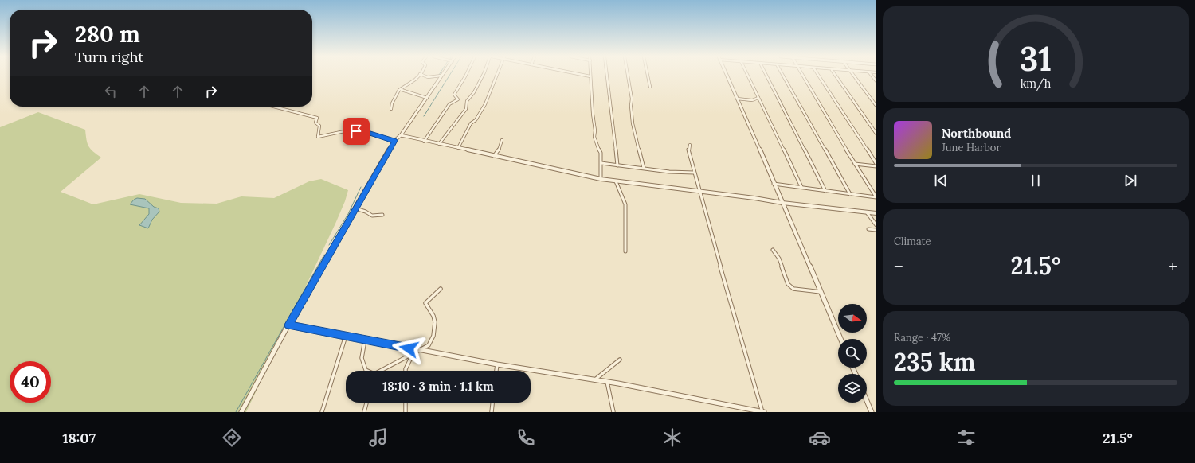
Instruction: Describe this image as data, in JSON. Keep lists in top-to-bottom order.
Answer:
{
  "north": "right",
  "page": {
    "turn": ["280 m", "Turn right"],
    "song": ["Northbound", "June Harbor"],
    "tile": [
      "Climate",
      ["Range · 47%", "235 km"]
    ],
    "heat": ["−", "21.5°", "+"],
    "limit": "40",
    "trip": "18:10 · 3 min · 1.1 km",
    "tabs": ["18:07", "21.5°"],
    "gauge": ["31", "km/h"]
  }
}
